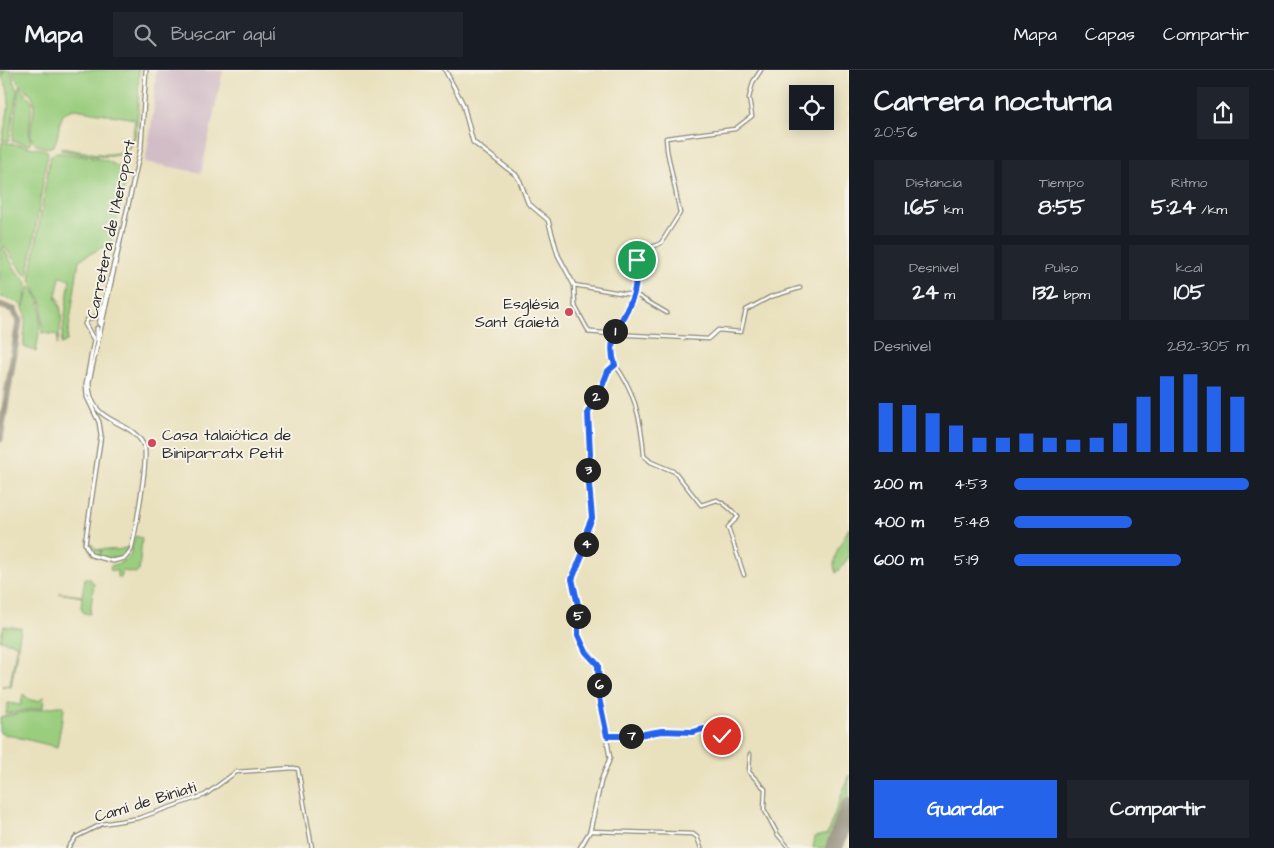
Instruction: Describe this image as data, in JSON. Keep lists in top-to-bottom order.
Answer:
{
  "streets": {
    "main road": ["Carretera de l'Aeroport"],
    "street": ["Camí de Biniati"]
  },
  "places": ["Església Sant Gaietà", "Casa talaiótica de Biniparratx Petit"],
  "page": {
    "header": "Mapa",
    "search": "Buscar aquí",
    "nav": ["Mapa", "Capas", "Compartir"],
    "heading": ["Carrera nocturna", "20:56"],
    "stats": [
      ["Distancia", "1.65 km"],
      ["Tiempo", "8:55"],
      ["Ritmo", "5:24 /km"],
      ["Desnivel", "24 m"],
      ["Pulso", "132 bpm"],
      ["kcal", "105"]
    ],
    "pins": [
      "1",
      "2",
      "3",
      "4",
      "5",
      "6",
      "7"
    ],
    "chart": ["Desnivel", "282–305 m"],
    "list": [
      {
        "name": "200 m",
        "note": "4:53"
      },
      {
        "name": "400 m",
        "note": "5:48"
      },
      {
        "name": "600 m",
        "note": "5:19"
      }
    ],
    "buttons": ["Guardar", "Compartir"]
  }
}
